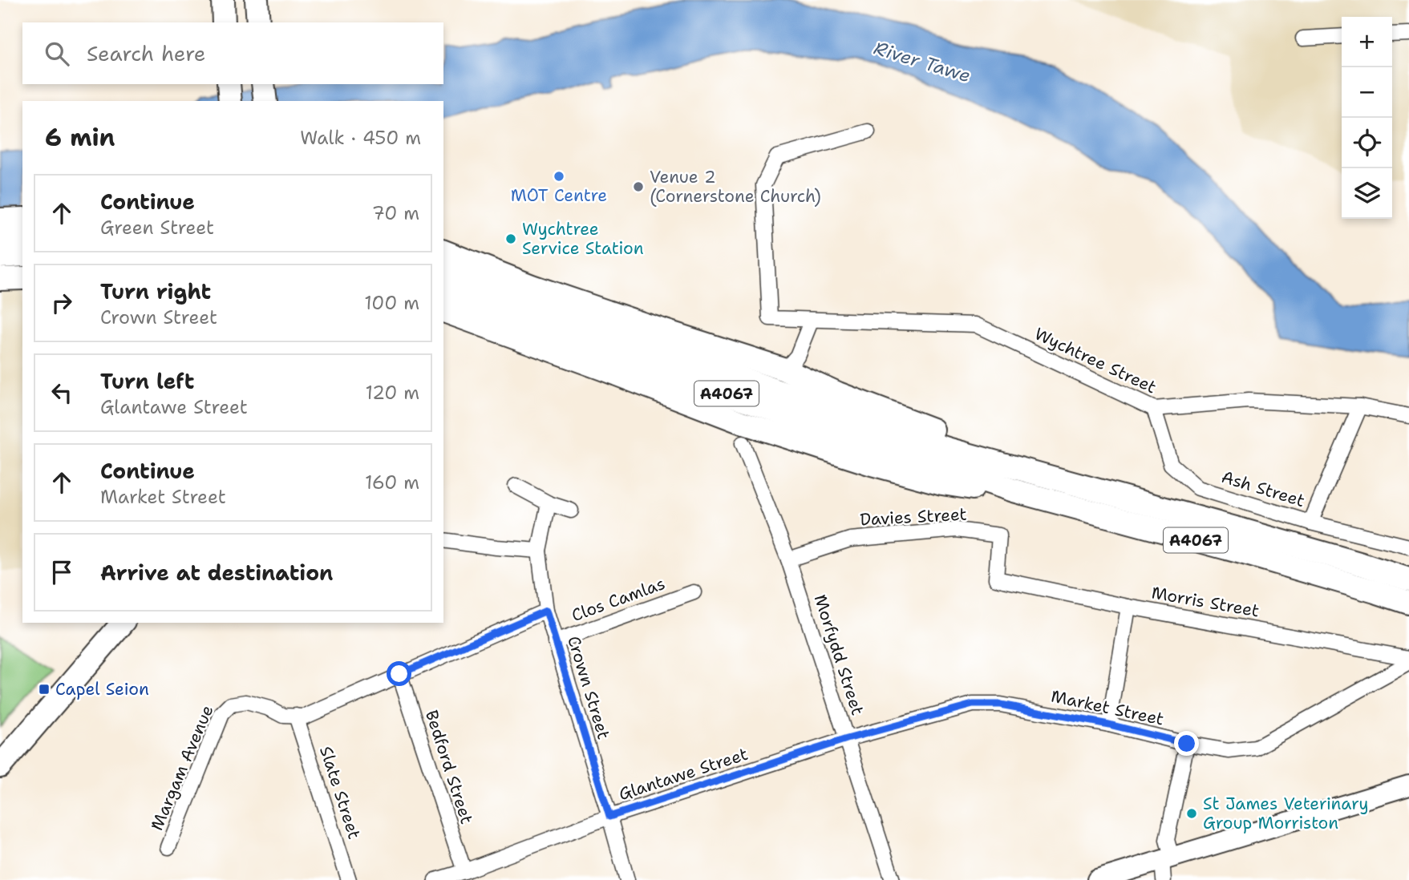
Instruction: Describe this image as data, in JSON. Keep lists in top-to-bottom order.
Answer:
{
  "streets": {
    "main road": ["A4067"],
    "street": [
      "Wychtree Street",
      "Ash Street",
      "Davies Street",
      "Clos Camlas",
      "Morris Street",
      "Morfydd Street",
      "Crown Street",
      "Market Street",
      "Bedford Street",
      "Margam Avenue",
      "Glantawe Street",
      "Slate Street"
    ]
  },
  "crossings": [
    ["Wychtree Street", "Ash Street"],
    ["Davies Street", "Morris Street"],
    ["Davies Street", "Morfydd Street"],
    ["Clos Camlas", "Crown Street"],
    ["Morfydd Street", "Market Street"],
    ["Morfydd Street", "Glantawe Street"],
    ["Crown Street", "Glantawe Street"],
    ["Market Street", "Glantawe Street"],
    ["Bedford Street", "Glantawe Street"],
    ["Margam Avenue", "Slate Street"]
  ],
  "water": ["River Tawe"],
  "places": {
    "other": [
      "MOT Centre",
      "Venue 2 (Cornerstone Church)",
      "Wychtree Service Station",
      "St James Veterinary Group Morriston"
    ],
    "transit": ["Capel Seion"]
  },
  "page": {
    "map_buttons": ["+", "−"],
    "search": "Search here",
    "heading": ["6 min", "Walk · 450 m"],
    "list": [
      ["Continue", "Green Street", "70 m"],
      ["Turn right", "Crown Street", "100 m"],
      ["Turn left", "Glantawe Street", "120 m"],
      ["Continue", "Market Street", "160 m"],
      "Arrive at destination"
    ]
  }
}
